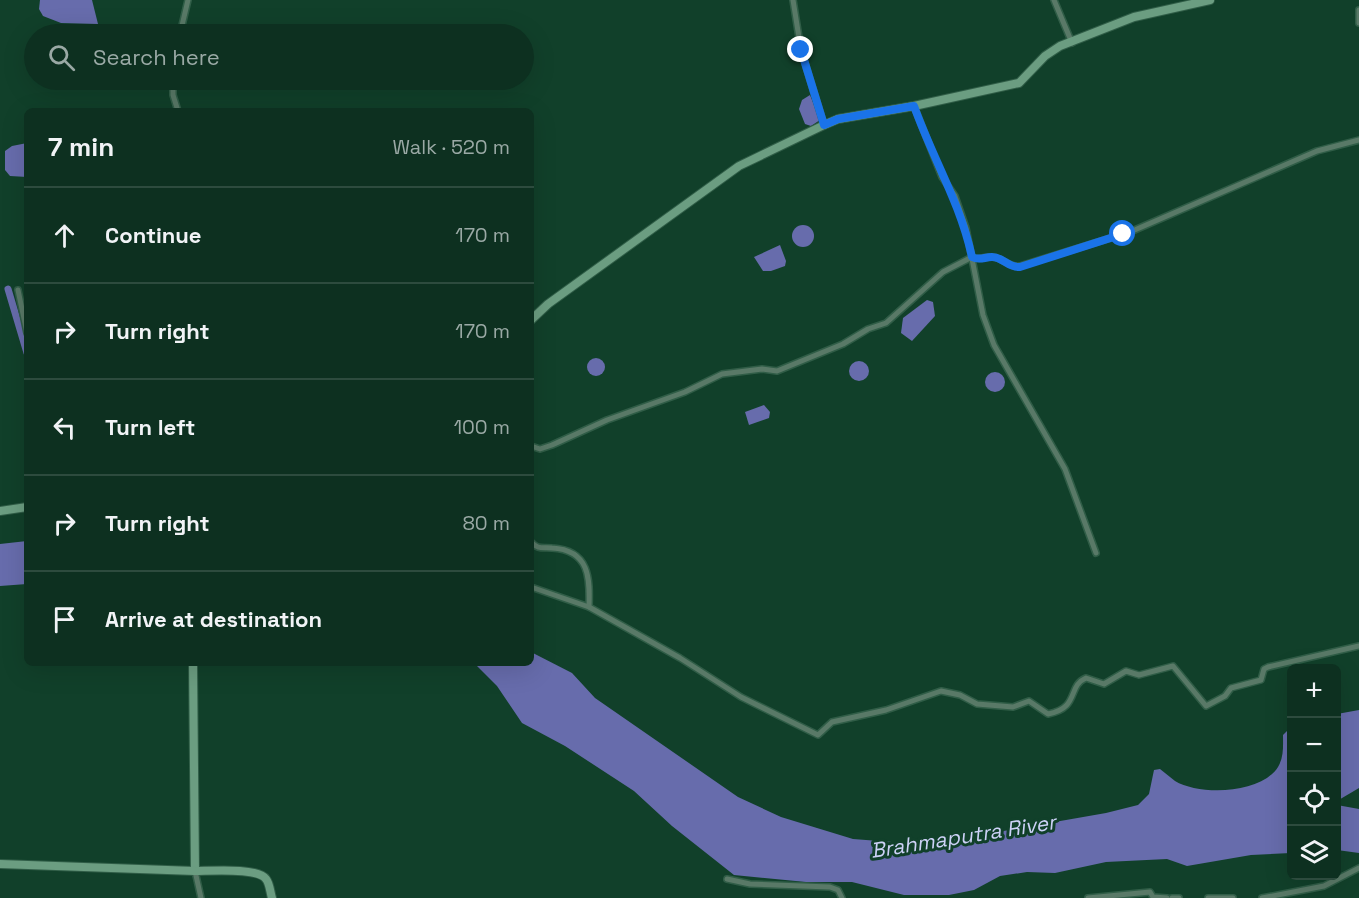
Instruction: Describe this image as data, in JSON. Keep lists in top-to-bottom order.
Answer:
{
  "water": ["Brahmaputra River"],
  "page": {
    "search": "Search here",
    "heading": ["7 min", "Walk · 520 m"],
    "list": [
      ["Continue", "170 m"],
      ["Turn right", "170 m"],
      ["Turn left", "100 m"],
      ["Turn right", "80 m"],
      "Arrive at destination"
    ],
    "map_buttons": ["+", "−"]
  }
}
